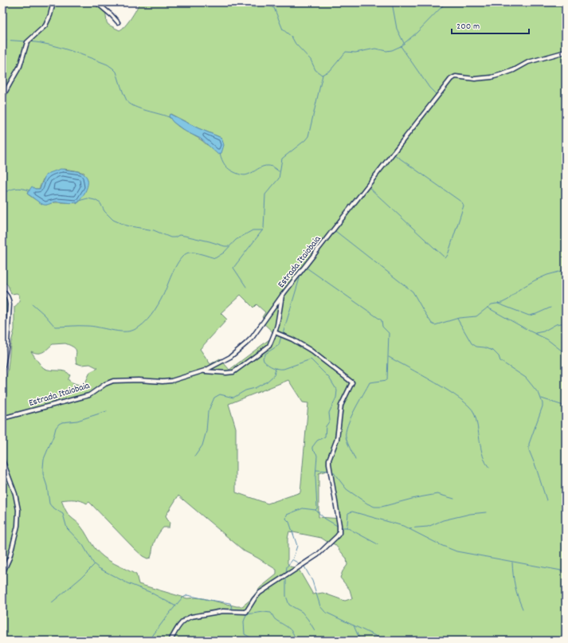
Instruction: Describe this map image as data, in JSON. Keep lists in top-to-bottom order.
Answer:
{
  "streets": {
    "street": ["Estrada Itaiobaia"]
  },
  "scale_bar": "200 m"
}
